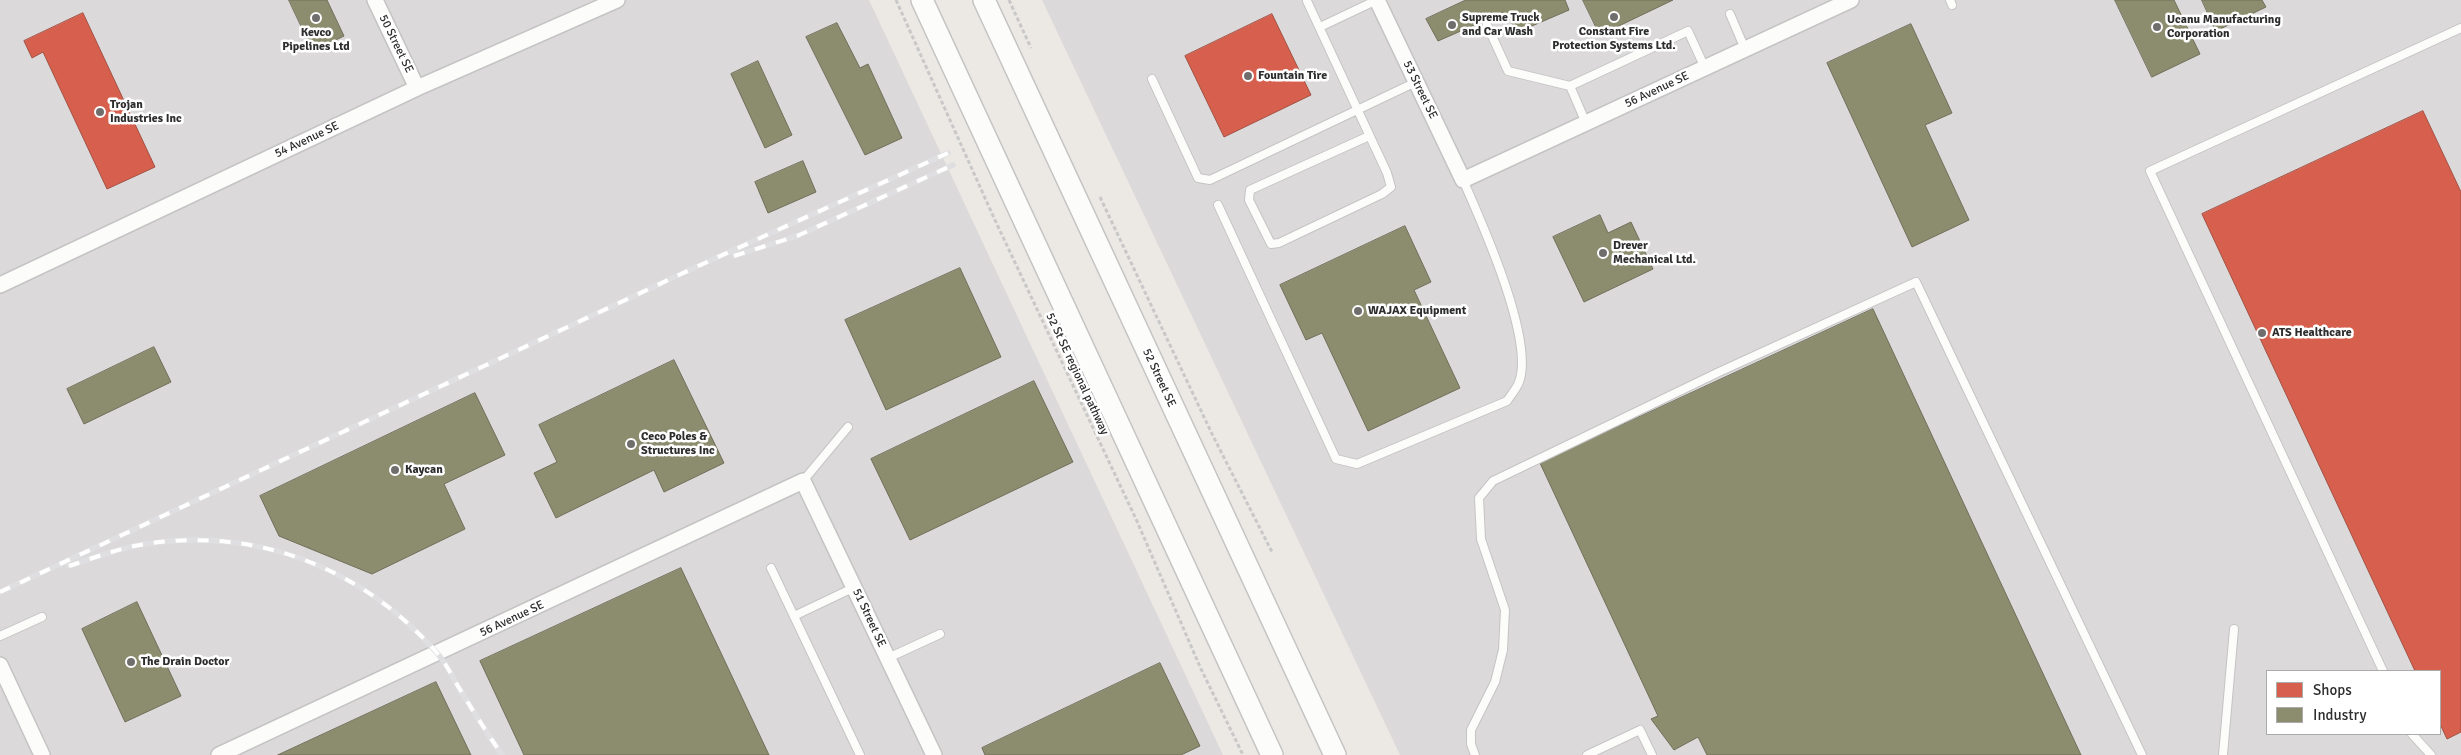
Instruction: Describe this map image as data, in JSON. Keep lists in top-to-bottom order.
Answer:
{
  "streets": {
    "main road": ["52 Street SE"],
    "street": [
      "50 Street SE",
      "53 Street SE",
      "56 Avenue SE",
      "54 Avenue SE",
      "51 Street SE"
    ],
    "path": ["52 St SE regional pathway"]
  },
  "crossings": [
    ["50 Street SE", "54 Avenue SE"],
    ["53 Street SE", "56 Avenue SE"],
    ["56 Avenue SE", "51 Street SE"]
  ],
  "places": [
    "Constant Fire Protection Systems Ltd.",
    "Kevco Pipelines Ltd",
    "Supreme Truck and Car Wash",
    "Ucanu Manufacturing Corporation",
    "Fountain Tire",
    "Trojan Industries Inc",
    "Drever Mechanical Ltd.",
    "WAJAX Equipment",
    "ATS Healthcare",
    "Ceco Poles & Structures Inc",
    "Kaycan",
    "The Drain Doctor"
  ],
  "legend": ["Shops", "Industry"]
}
